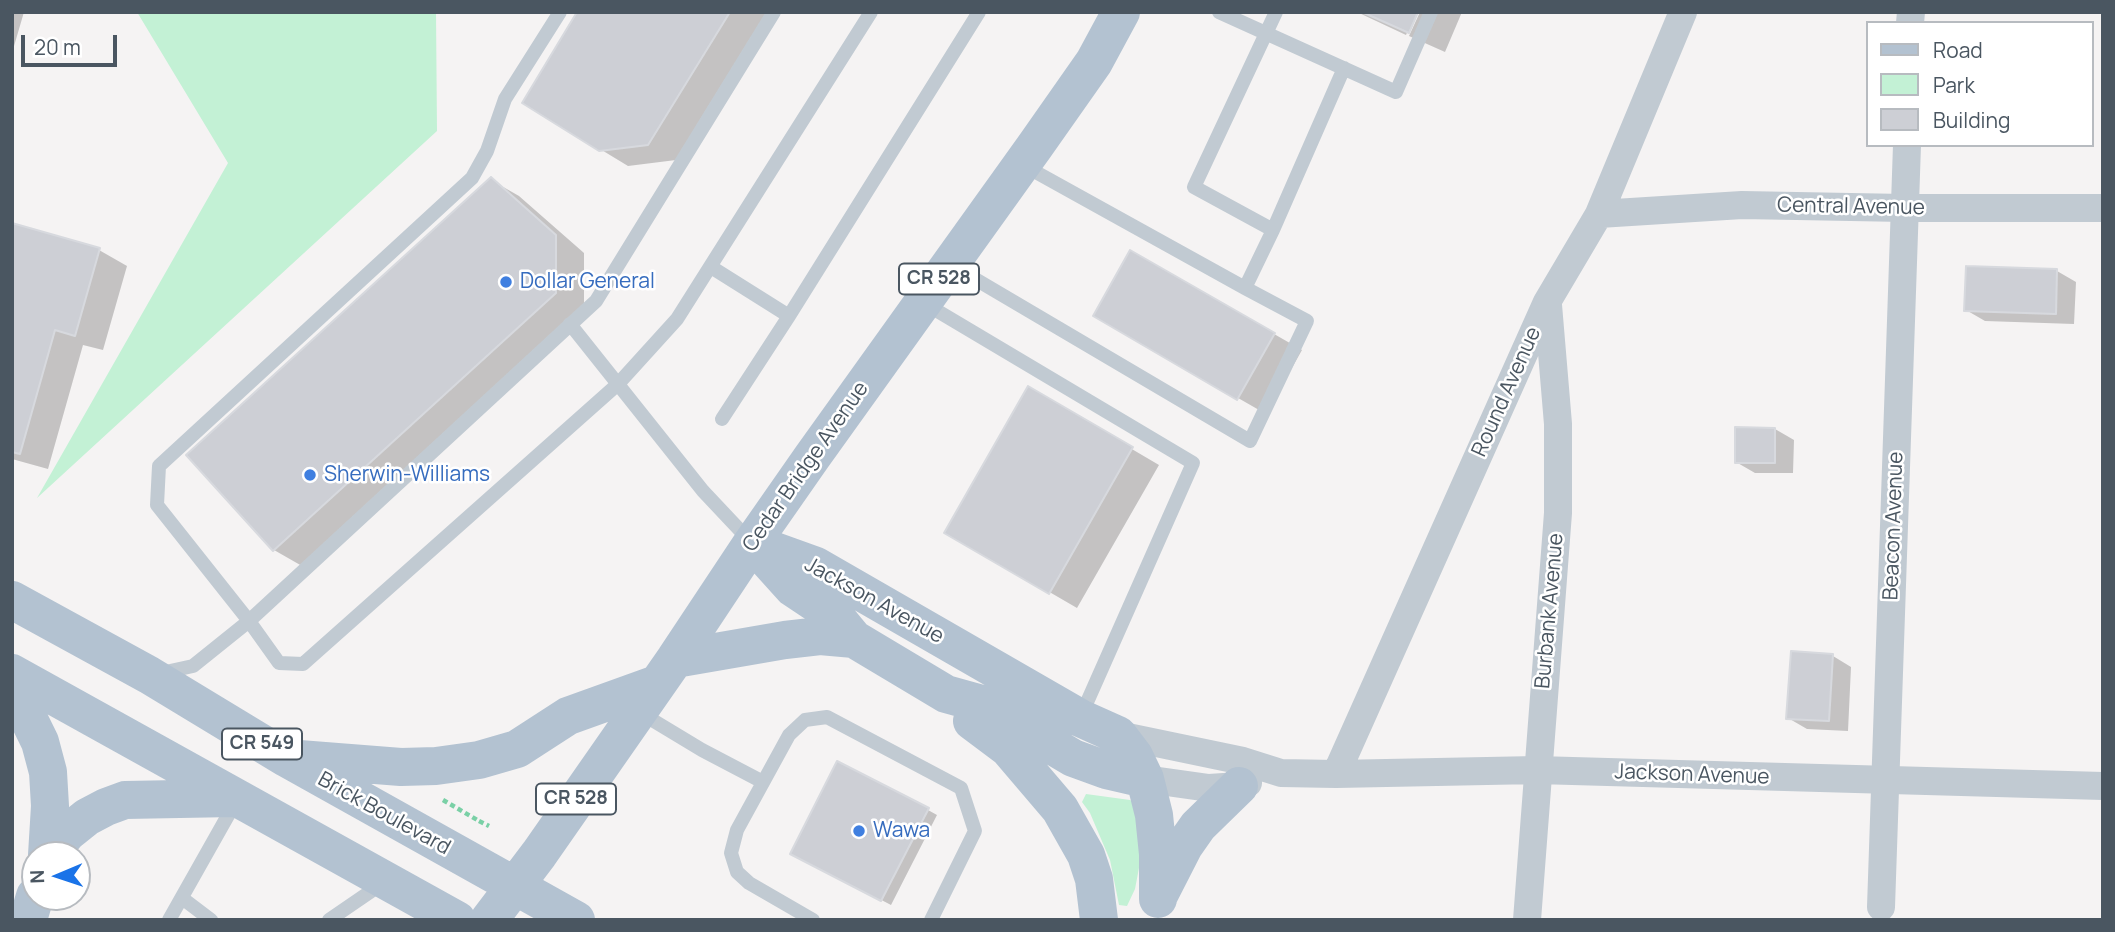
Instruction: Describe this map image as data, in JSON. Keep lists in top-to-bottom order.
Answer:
{
  "streets": {
    "main road": [
      "CR 528",
      "Cedar Bridge Avenue",
      "Jackson Avenue",
      "CR 549",
      "Brick Boulevard"
    ],
    "street": [
      "Central Avenue",
      "Round Avenue",
      "Beacon Avenue",
      "Burbank Avenue"
    ]
  },
  "crossings": [
    ["Central Avenue", "Round Avenue"],
    ["Central Avenue", "Beacon Avenue"],
    ["Round Avenue", "Jackson Avenue"],
    ["Round Avenue", "Burbank Avenue"],
    ["Cedar Bridge Avenue", "Jackson Avenue"],
    ["Cedar Bridge Avenue", "Brick Boulevard"],
    ["Beacon Avenue", "Jackson Avenue"],
    ["Jackson Avenue", "Burbank Avenue"]
  ],
  "places": ["Dollar General", "Sherwin-Williams", "Wawa"],
  "legend": ["Road", "Park", "Building"],
  "scale_bar": "20 m",
  "north": "left"
}
